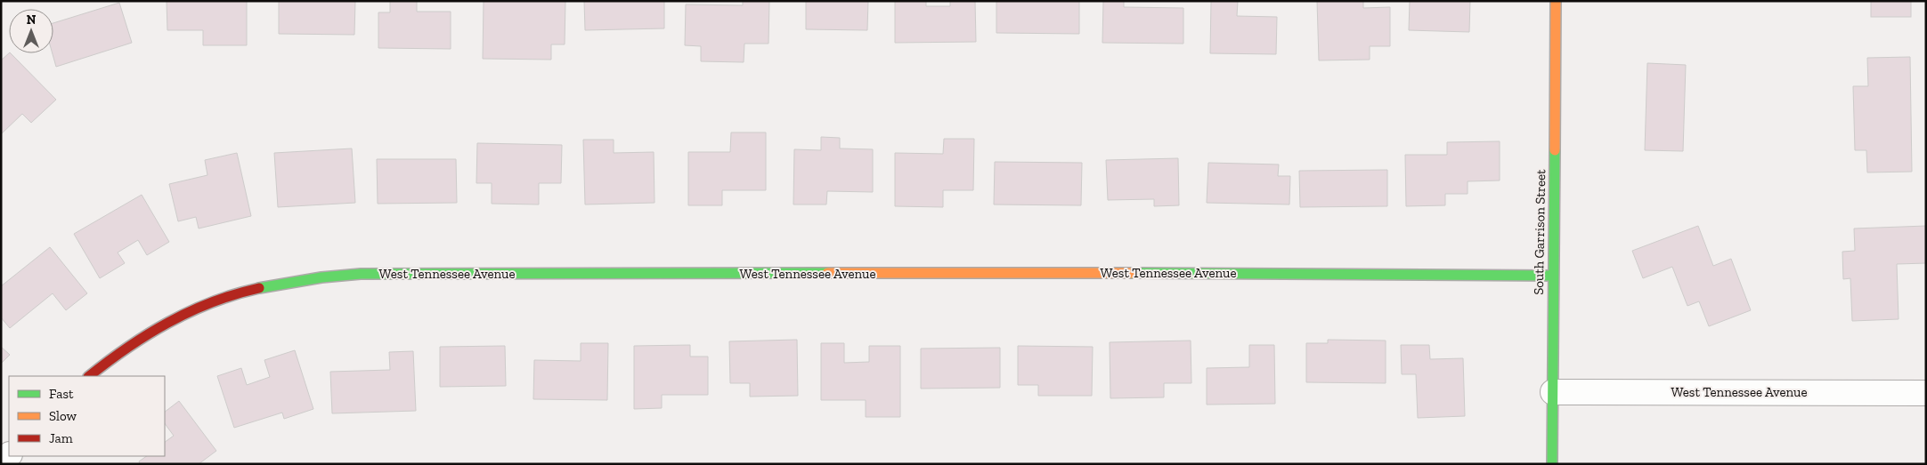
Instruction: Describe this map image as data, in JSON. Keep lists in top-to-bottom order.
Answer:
{
  "streets": {
    "street": ["South Garrison Street", "West Tennessee Avenue"]
  },
  "crossings": [
    ["South Garrison Street", "West Tennessee Avenue"]
  ],
  "legend": ["Fast", "Slow", "Jam"],
  "north": "top"
}
